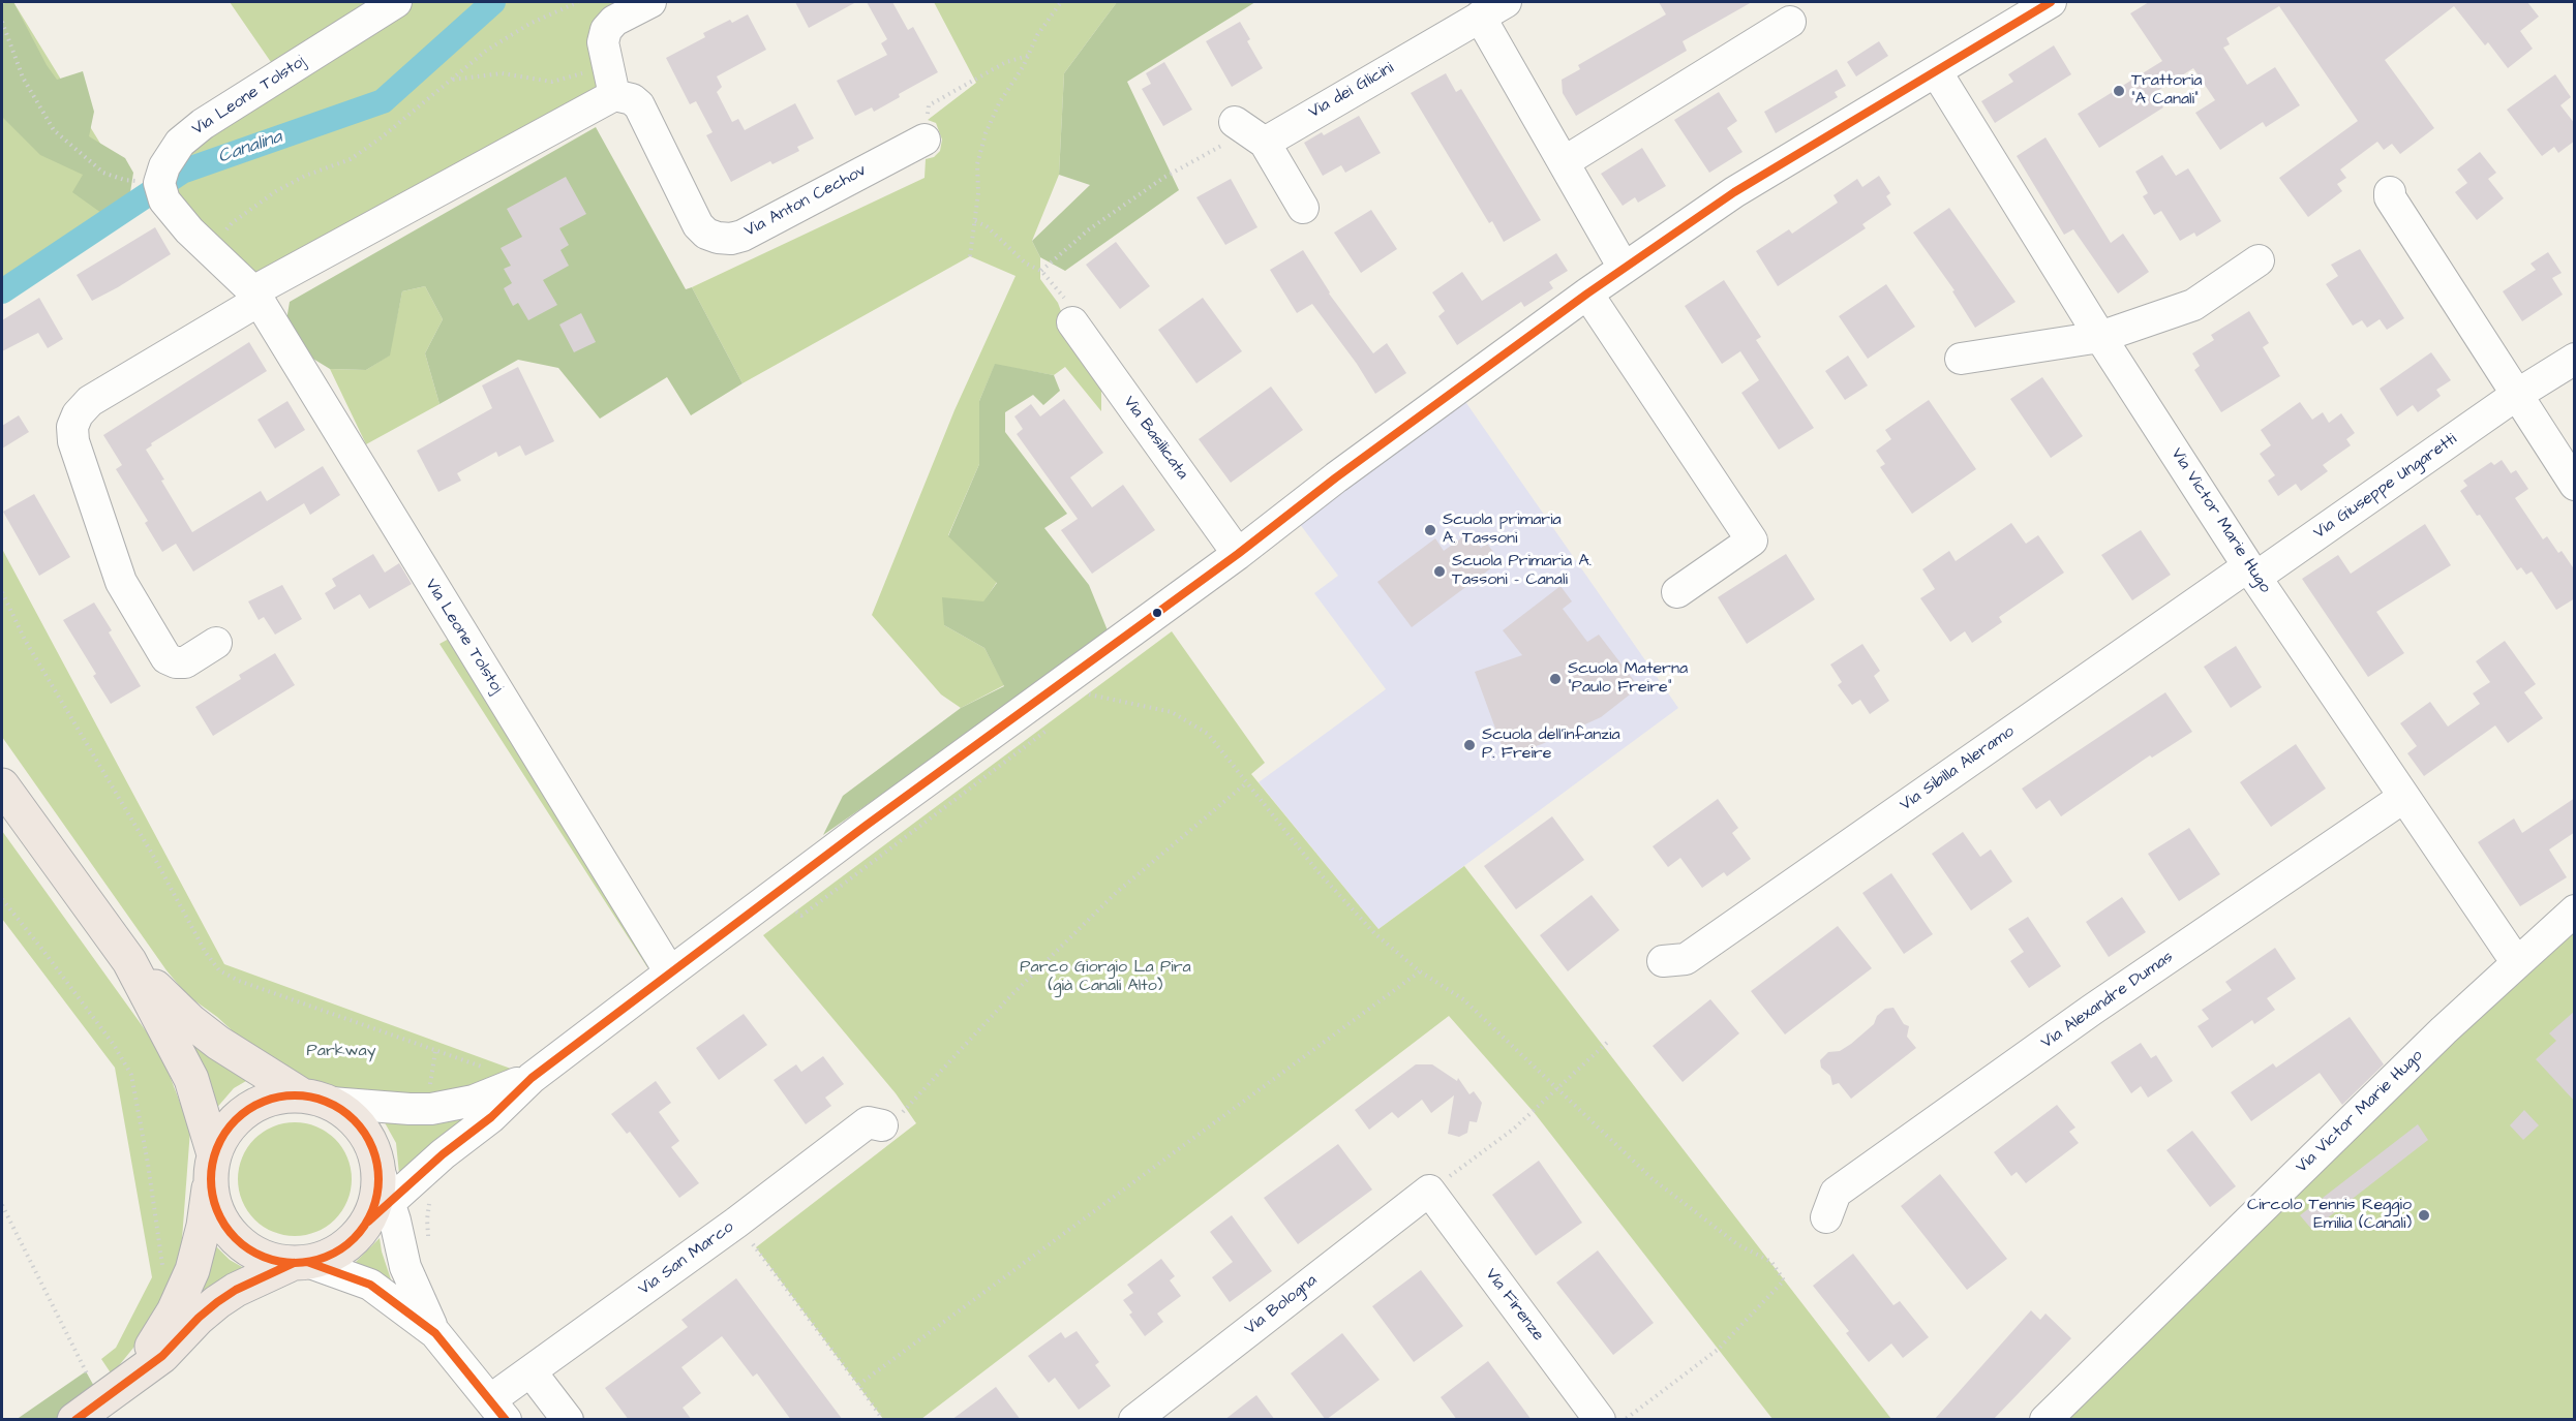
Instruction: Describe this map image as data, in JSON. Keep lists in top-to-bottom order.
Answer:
{
  "streets": {
    "street": [
      "Via dei Glicini",
      "Via Leone Tolstoj",
      "Via Anton Cechov",
      "Via Basilicata",
      "Via Giuseppe Ungaretti",
      "Via Victor Marie Hugo",
      "Via Sibilla Aleramo",
      "Via Alexandre Dumas",
      "Via San Marco",
      "Via Bologna",
      "Via Firenze"
    ]
  },
  "crossings": [
    ["Via Giuseppe Ungaretti", "Via Victor Marie Hugo"],
    ["Via Giuseppe Ungaretti", "Via Sibilla Aleramo"],
    ["Via Victor Marie Hugo", "Via Sibilla Aleramo"],
    ["Via Victor Marie Hugo", "Via Alexandre Dumas"],
    ["Via Bologna", "Via Firenze"]
  ],
  "water": ["Canalina"],
  "parks": ["Parco Giorgio La Pira (già Canali Alto)", "Parkway"],
  "places": [
    "Trattoria \"A Canali\"",
    "Scuola primaria A. Tassoni",
    "Scuola Primaria A. Tassoni - Canali",
    "Scuola Materna \"Paulo Freire\"",
    "Scuola dell'infanzia P. Freire",
    "Circolo Tennis Reggio Emilia (Canali)"
  ]
}
